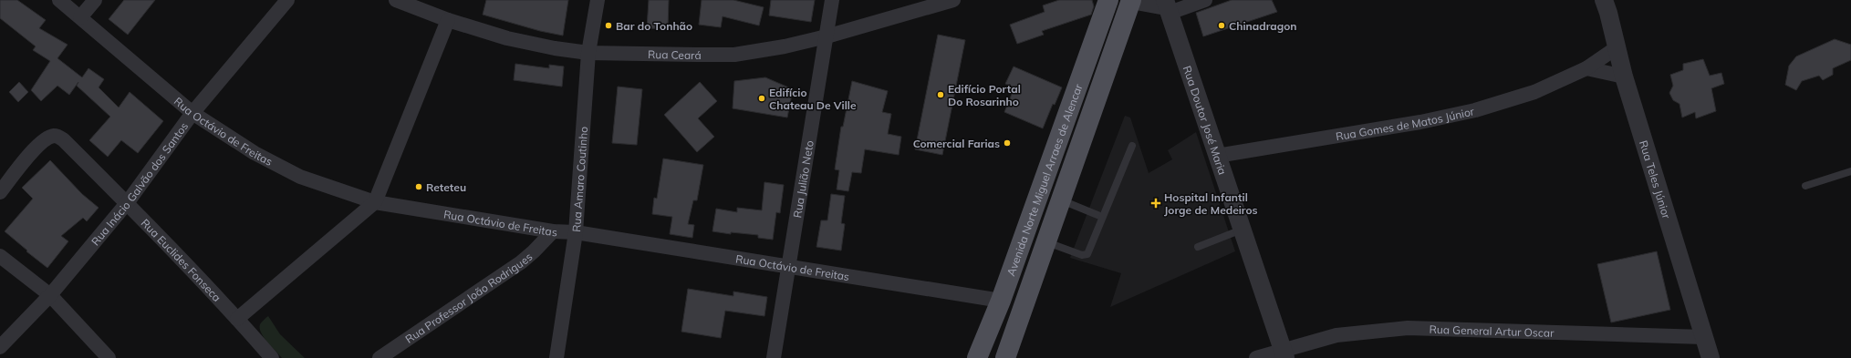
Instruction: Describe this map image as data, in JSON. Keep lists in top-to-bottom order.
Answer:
{
  "streets": {
    "main road": ["Avenida Norte Miguel Arraes de Alencar"],
    "street": [
      "Rua Ceará",
      "Rua Doutor José Maria",
      "Rua Gomes de Matos Júnior",
      "Rua Octávio de Freitas",
      "Rua Amaro Coutinho",
      "Rua Julião Neto",
      "Rua Teles Júnior",
      "Rua Inácio Galvão dos Santos",
      "Rua Euclides Fonseca",
      "Rua Professor João Rodrigues",
      "Rua General Artur Oscar"
    ]
  },
  "crossings": [
    ["Rua Ceará", "Rua Amaro Coutinho"],
    ["Rua Ceará", "Rua Julião Neto"],
    ["Rua Doutor José Maria", "Rua Gomes de Matos Júnior"],
    ["Rua Doutor José Maria", "Rua General Artur Oscar"],
    ["Rua Gomes de Matos Júnior", "Rua Teles Júnior"],
    ["Rua Octávio de Freitas", "Rua Amaro Coutinho"],
    ["Rua Octávio de Freitas", "Rua Julião Neto"],
    ["Rua Octávio de Freitas", "Avenida Norte Miguel Arraes de Alencar"],
    ["Rua Octávio de Freitas", "Rua Inácio Galvão dos Santos"],
    ["Rua Octávio de Freitas", "Rua Professor João Rodrigues"],
    ["Rua Teles Júnior", "Rua General Artur Oscar"],
    ["Rua Inácio Galvão dos Santos", "Rua Euclides Fonseca"]
  ],
  "places": {
    "other": [
      "Bar do Tonhão",
      "Chinadragon",
      "Edifício Portal Do Rosarinho",
      "Edifício Chateau De Ville",
      "Comercial Farias",
      "Reteteu"
    ],
    "health": ["Hospital Infantil Jorge de Medeiros"]
  }
}
